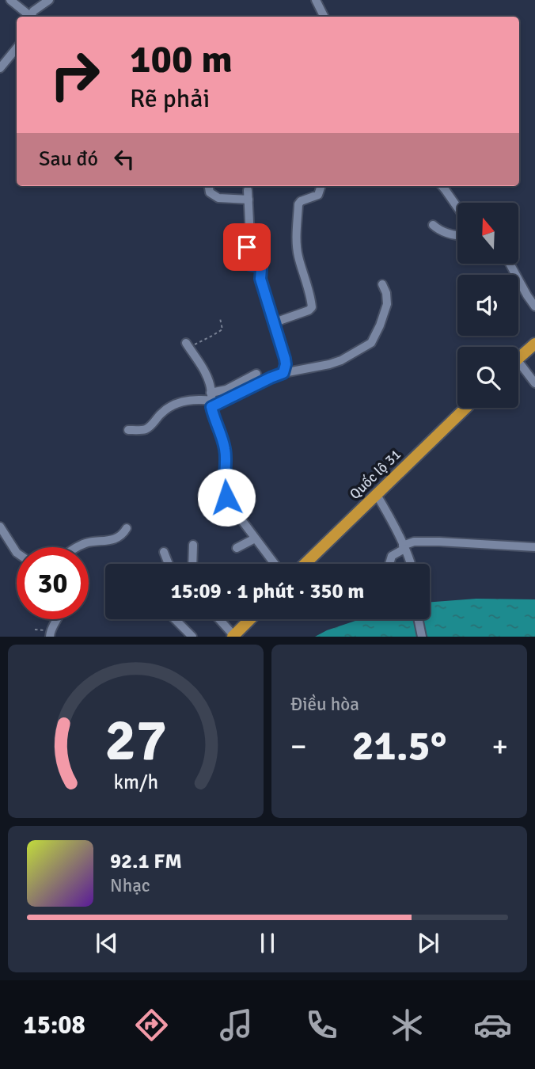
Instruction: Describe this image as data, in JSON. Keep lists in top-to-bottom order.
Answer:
{
  "streets": {
    "highway": ["Quốc lộ 31"]
  },
  "north": "top",
  "page": {
    "turn": ["100 m", "Rẽ phải"],
    "then": "Sau đó",
    "limit": "30",
    "trip": "15:09 · 1 phút · 350 m",
    "tile": "Điều hòa",
    "heat": ["−", "21.5°", "+"],
    "song": ["92.1 FM", "Nhạc"],
    "tabs": "15:08",
    "gauge": ["27", "km/h"]
  }
}
